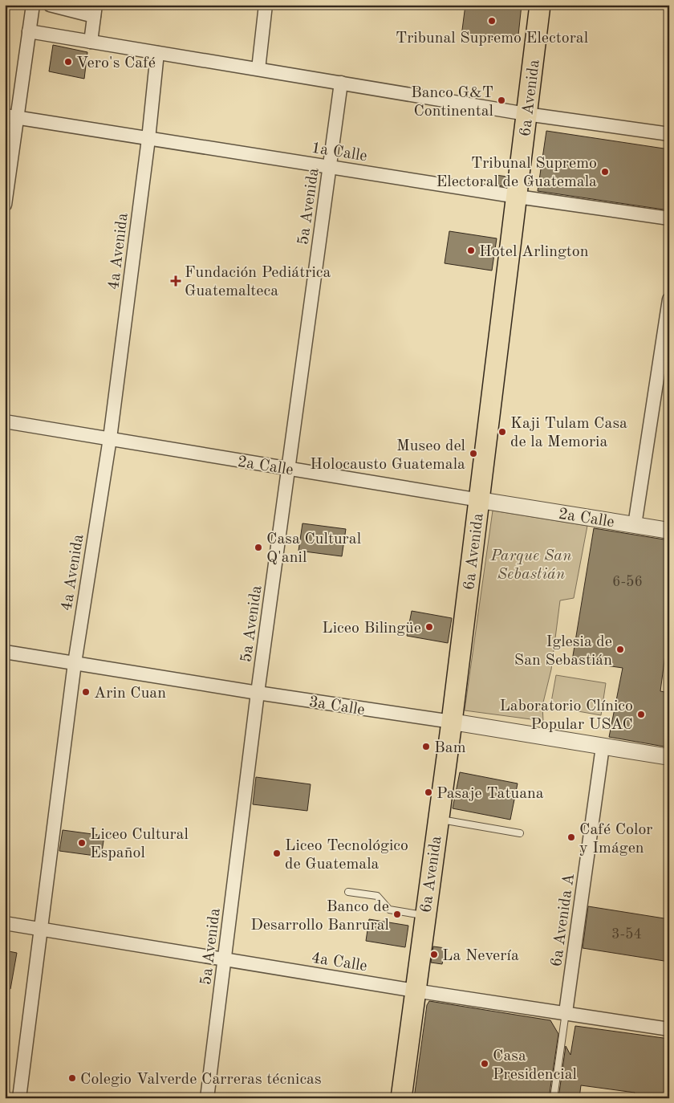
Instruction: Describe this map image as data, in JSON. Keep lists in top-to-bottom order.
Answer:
{
  "streets": {
    "main road": ["6a Avenida"],
    "street": [
      "1a Calle",
      "5a Avenida",
      "4a Avenida",
      "2a Calle",
      "3a Calle",
      "6a Avenida A",
      "4a Calle"
    ]
  },
  "crossings": [
    ["6a Avenida", "1a Calle"],
    ["6a Avenida", "2a Calle"],
    ["6a Avenida", "3a Calle"],
    ["6a Avenida", "4a Calle"],
    ["1a Calle", "5a Avenida"],
    ["1a Calle", "4a Avenida"],
    ["5a Avenida", "2a Calle"],
    ["5a Avenida", "3a Calle"],
    ["5a Avenida", "4a Calle"],
    ["4a Avenida", "2a Calle"],
    ["4a Avenida", "3a Calle"],
    ["4a Avenida", "4a Calle"],
    ["3a Calle", "6a Avenida A"],
    ["6a Avenida A", "4a Calle"]
  ],
  "parks": ["Parque San Sebastián"],
  "places": {
    "other": [
      "Tribunal Supremo Electoral",
      "Vero's Café",
      "Banco G&T Continental",
      "Tribunal Supremo Electoral de Guatemala",
      "Hotel Arlington",
      "Kaji Tulam Casa de la Memoria",
      "Museo del Holocausto Guatemala",
      "Casa Cultural Q'anil",
      "Liceo Bilingüe",
      "Iglesia de San Sebastián",
      "Arin Cuan",
      "Laboratorio Clínico Popular USAC",
      "Bam",
      "Pasaje Tatuana",
      "Café Color y Imágen",
      "Liceo Cultural Español",
      "Liceo Tecnológico de Guatemala",
      "Banco de Desarrollo Banrural",
      "La Nevería",
      "Casa Presidencial",
      "Colegio Valverde Carreras técnicas"
    ],
    "health": ["Fundación Pediátrica Guatemalteca"]
  },
  "house_numbers": ["6-56", "3-54"]
}
